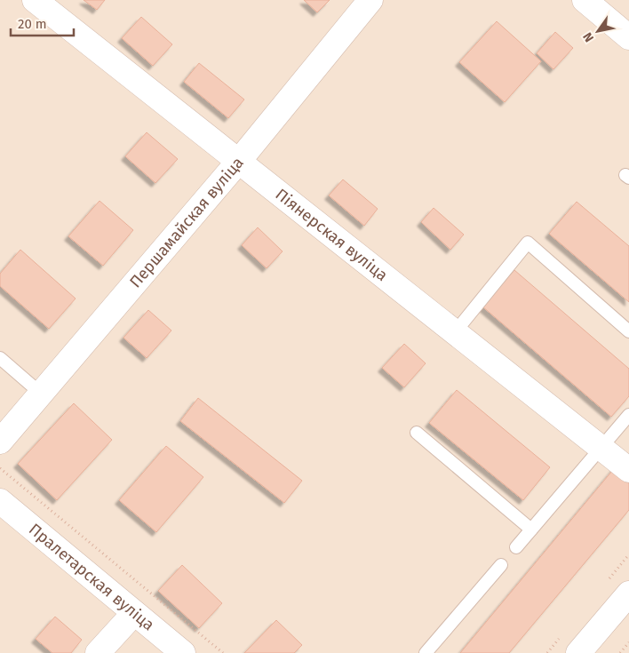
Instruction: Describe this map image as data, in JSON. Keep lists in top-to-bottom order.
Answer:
{
  "streets": {
    "street": ["Першамайская вуліца", "Піянерская вуліца", "Пралетарская вуліца"]
  },
  "crossings": [
    ["Першамайская вуліца", "Піянерская вуліца"]
  ],
  "scale_bar": "20 m",
  "north": "bottom left"
}
